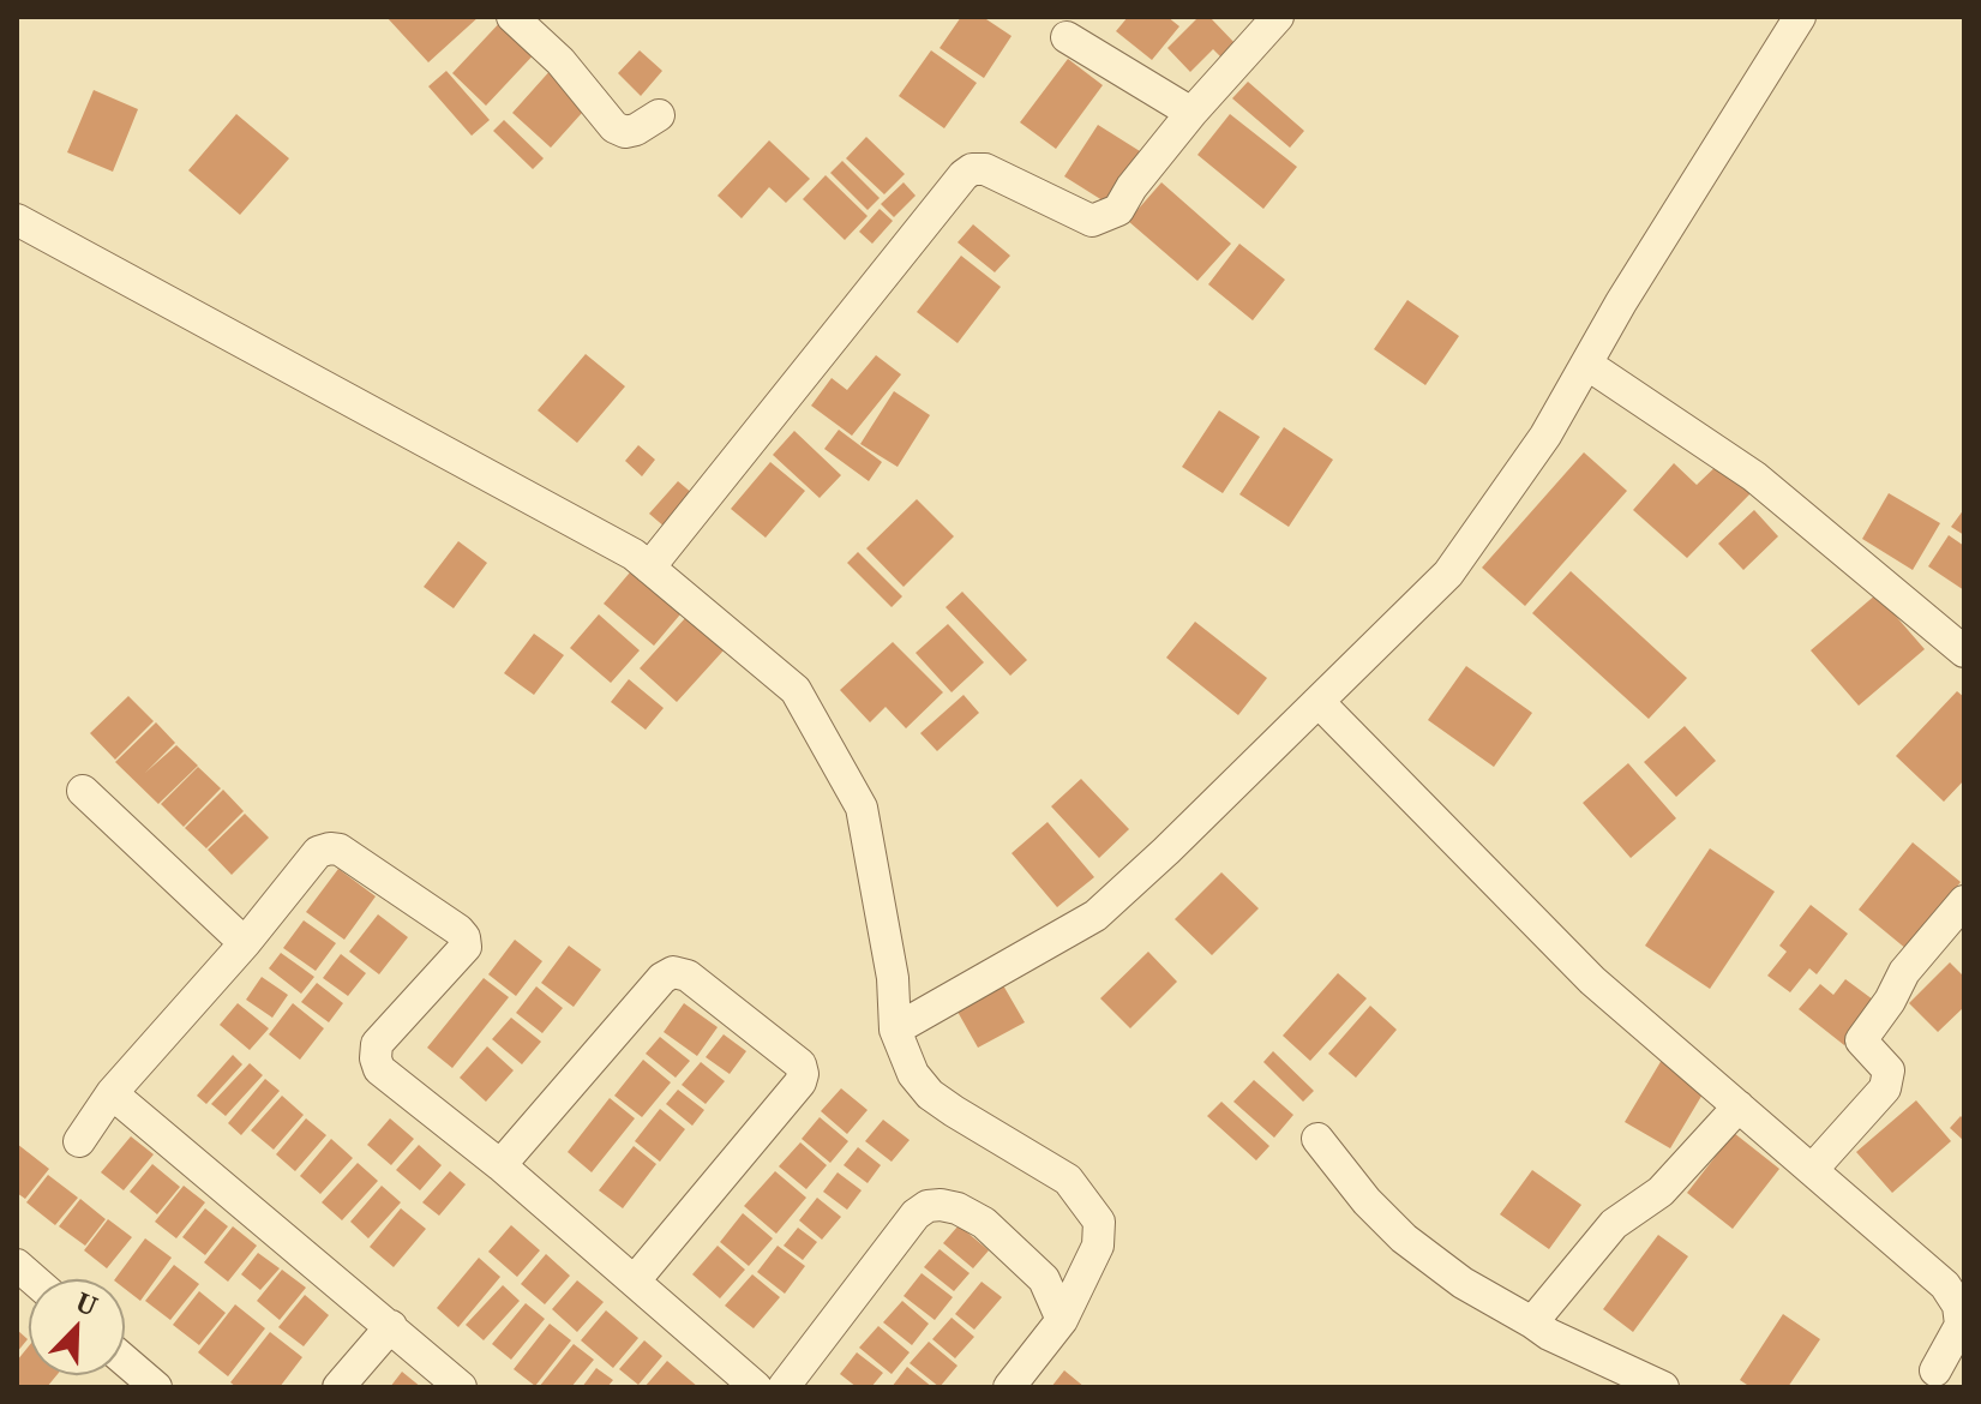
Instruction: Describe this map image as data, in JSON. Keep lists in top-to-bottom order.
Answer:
{
  "north": "top right"
}
